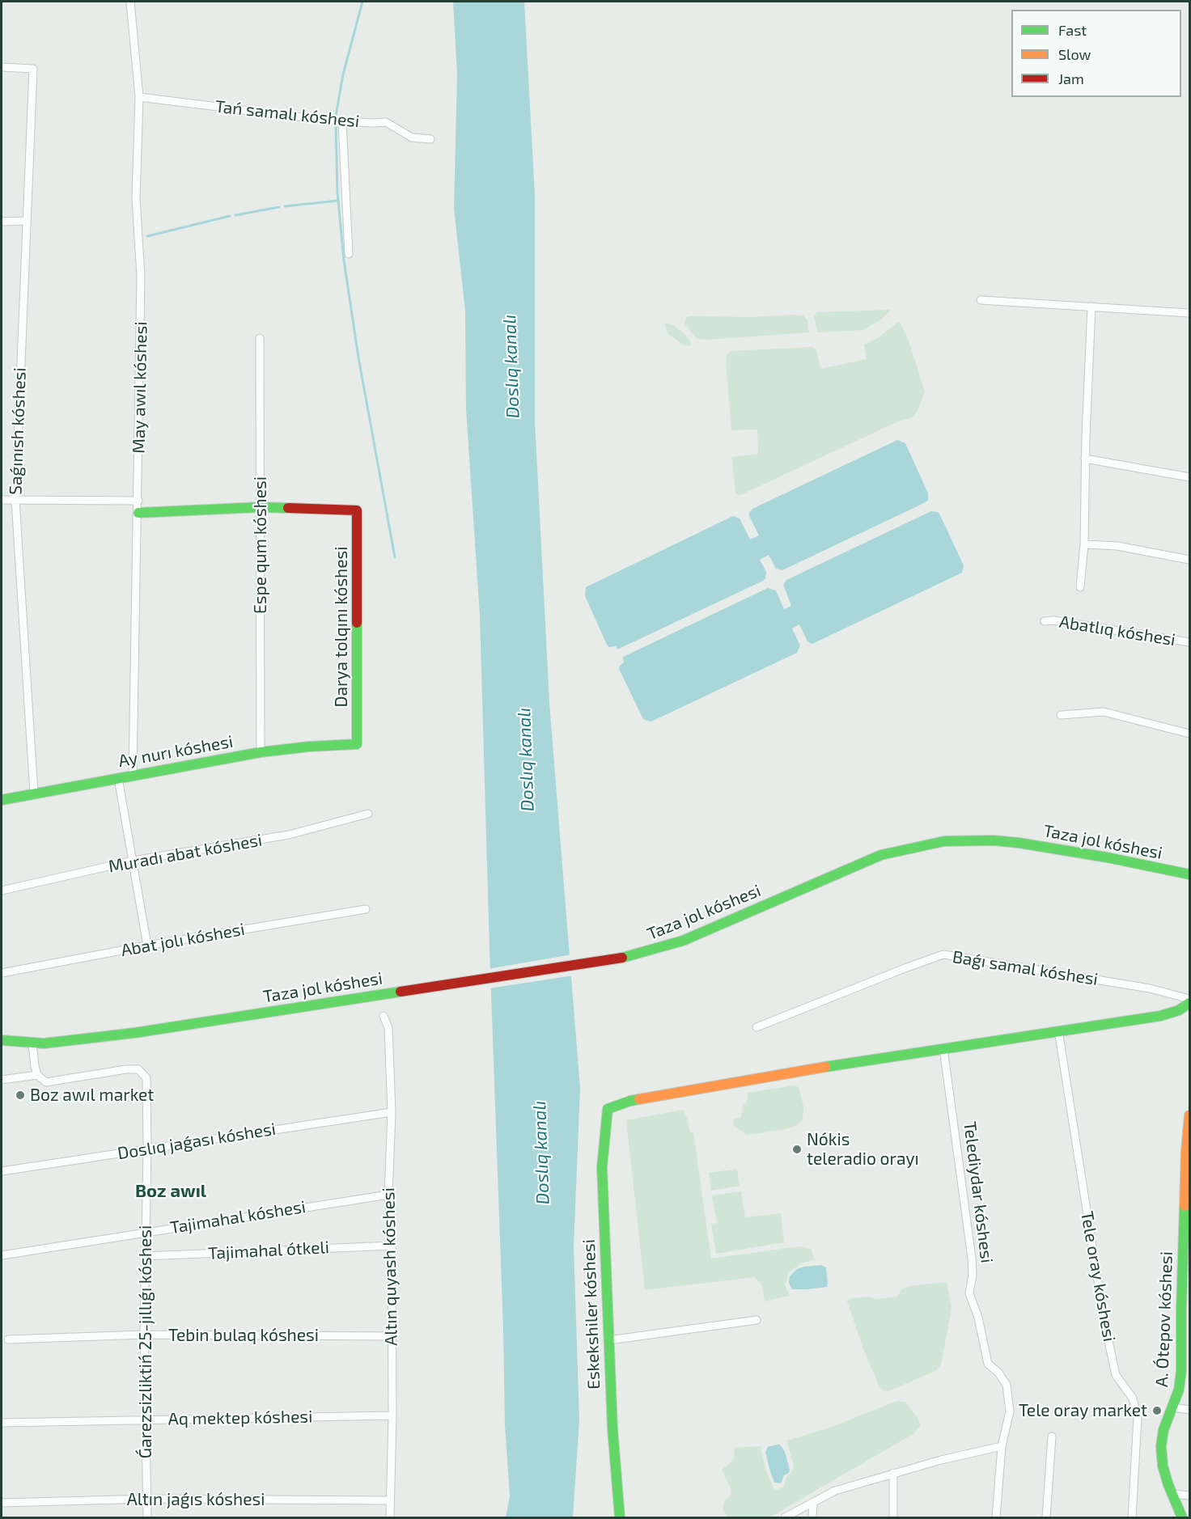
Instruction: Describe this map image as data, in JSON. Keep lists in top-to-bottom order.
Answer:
{
  "streets": {
    "street": [
      "Tań samalı kóshesi",
      "May awıl kóshesi",
      "Saǵınısh kóshesi",
      "Espe qum kóshesi",
      "Darya tolqını kóshesi",
      "Abatlıq kóshesi",
      "Ay nurı kóshesi",
      "Taza jol kóshesi",
      "Muradı abat kóshesi",
      "Abat jolı kóshesi",
      "Baǵı samal kóshesi",
      "Doslıq jaǵası kóshesi",
      "Telediydar kóshesi",
      "Tajimahal kóshesi",
      "Tajimahal ótkeli",
      "Altın quyash kóshesi",
      "Tele oray kóshesi",
      "Eskekshiler kóshesi",
      "A. Ótepov kóshesi",
      "Tebin bulaq kóshesi",
      "Ǵarezsizliktiń 25-jıllıǵı kóshesi",
      "Aq mektep kóshesi",
      "Altın jaǵıs kóshesi"
    ]
  },
  "crossings": [
    ["Tań samalı kóshesi", "May awıl kóshesi"],
    ["May awıl kóshesi", "Ay nurı kóshesi"],
    ["Saǵınısh kóshesi", "Ay nurı kóshesi"],
    ["Espe qum kóshesi", "Darya tolqını kóshesi"],
    ["Espe qum kóshesi", "Ay nurı kóshesi"],
    ["Darya tolqını kóshesi", "Ay nurı kóshesi"],
    ["Doslıq jaǵası kóshesi", "Altın quyash kóshesi"],
    ["Doslıq jaǵası kóshesi", "Ǵarezsizliktiń 25-jıllıǵı kóshesi"],
    ["Telediydar kóshesi", "Eskekshiler kóshesi"],
    ["Tajimahal kóshesi", "Altın quyash kóshesi"],
    ["Tajimahal kóshesi", "Ǵarezsizliktiń 25-jıllıǵı kóshesi"],
    ["Tajimahal ótkeli", "Altın quyash kóshesi"],
    ["Tajimahal ótkeli", "Ǵarezsizliktiń 25-jıllıǵı kóshesi"],
    ["Altın quyash kóshesi", "Tebin bulaq kóshesi"],
    ["Altın quyash kóshesi", "Aq mektep kóshesi"],
    ["Altın quyash kóshesi", "Altın jaǵıs kóshesi"],
    ["Tebin bulaq kóshesi", "Ǵarezsizliktiń 25-jıllıǵı kóshesi"],
    ["Ǵarezsizliktiń 25-jıllıǵı kóshesi", "Aq mektep kóshesi"],
    ["Ǵarezsizliktiń 25-jıllıǵı kóshesi", "Altın jaǵıs kóshesi"]
  ],
  "districts": ["Boz awıl"],
  "water": ["Doslıq kanalı"],
  "places": ["Boz awıl market", "Nókis teleradio orayı", "Tele oray market"],
  "legend": ["Fast", "Slow", "Jam"]
}
